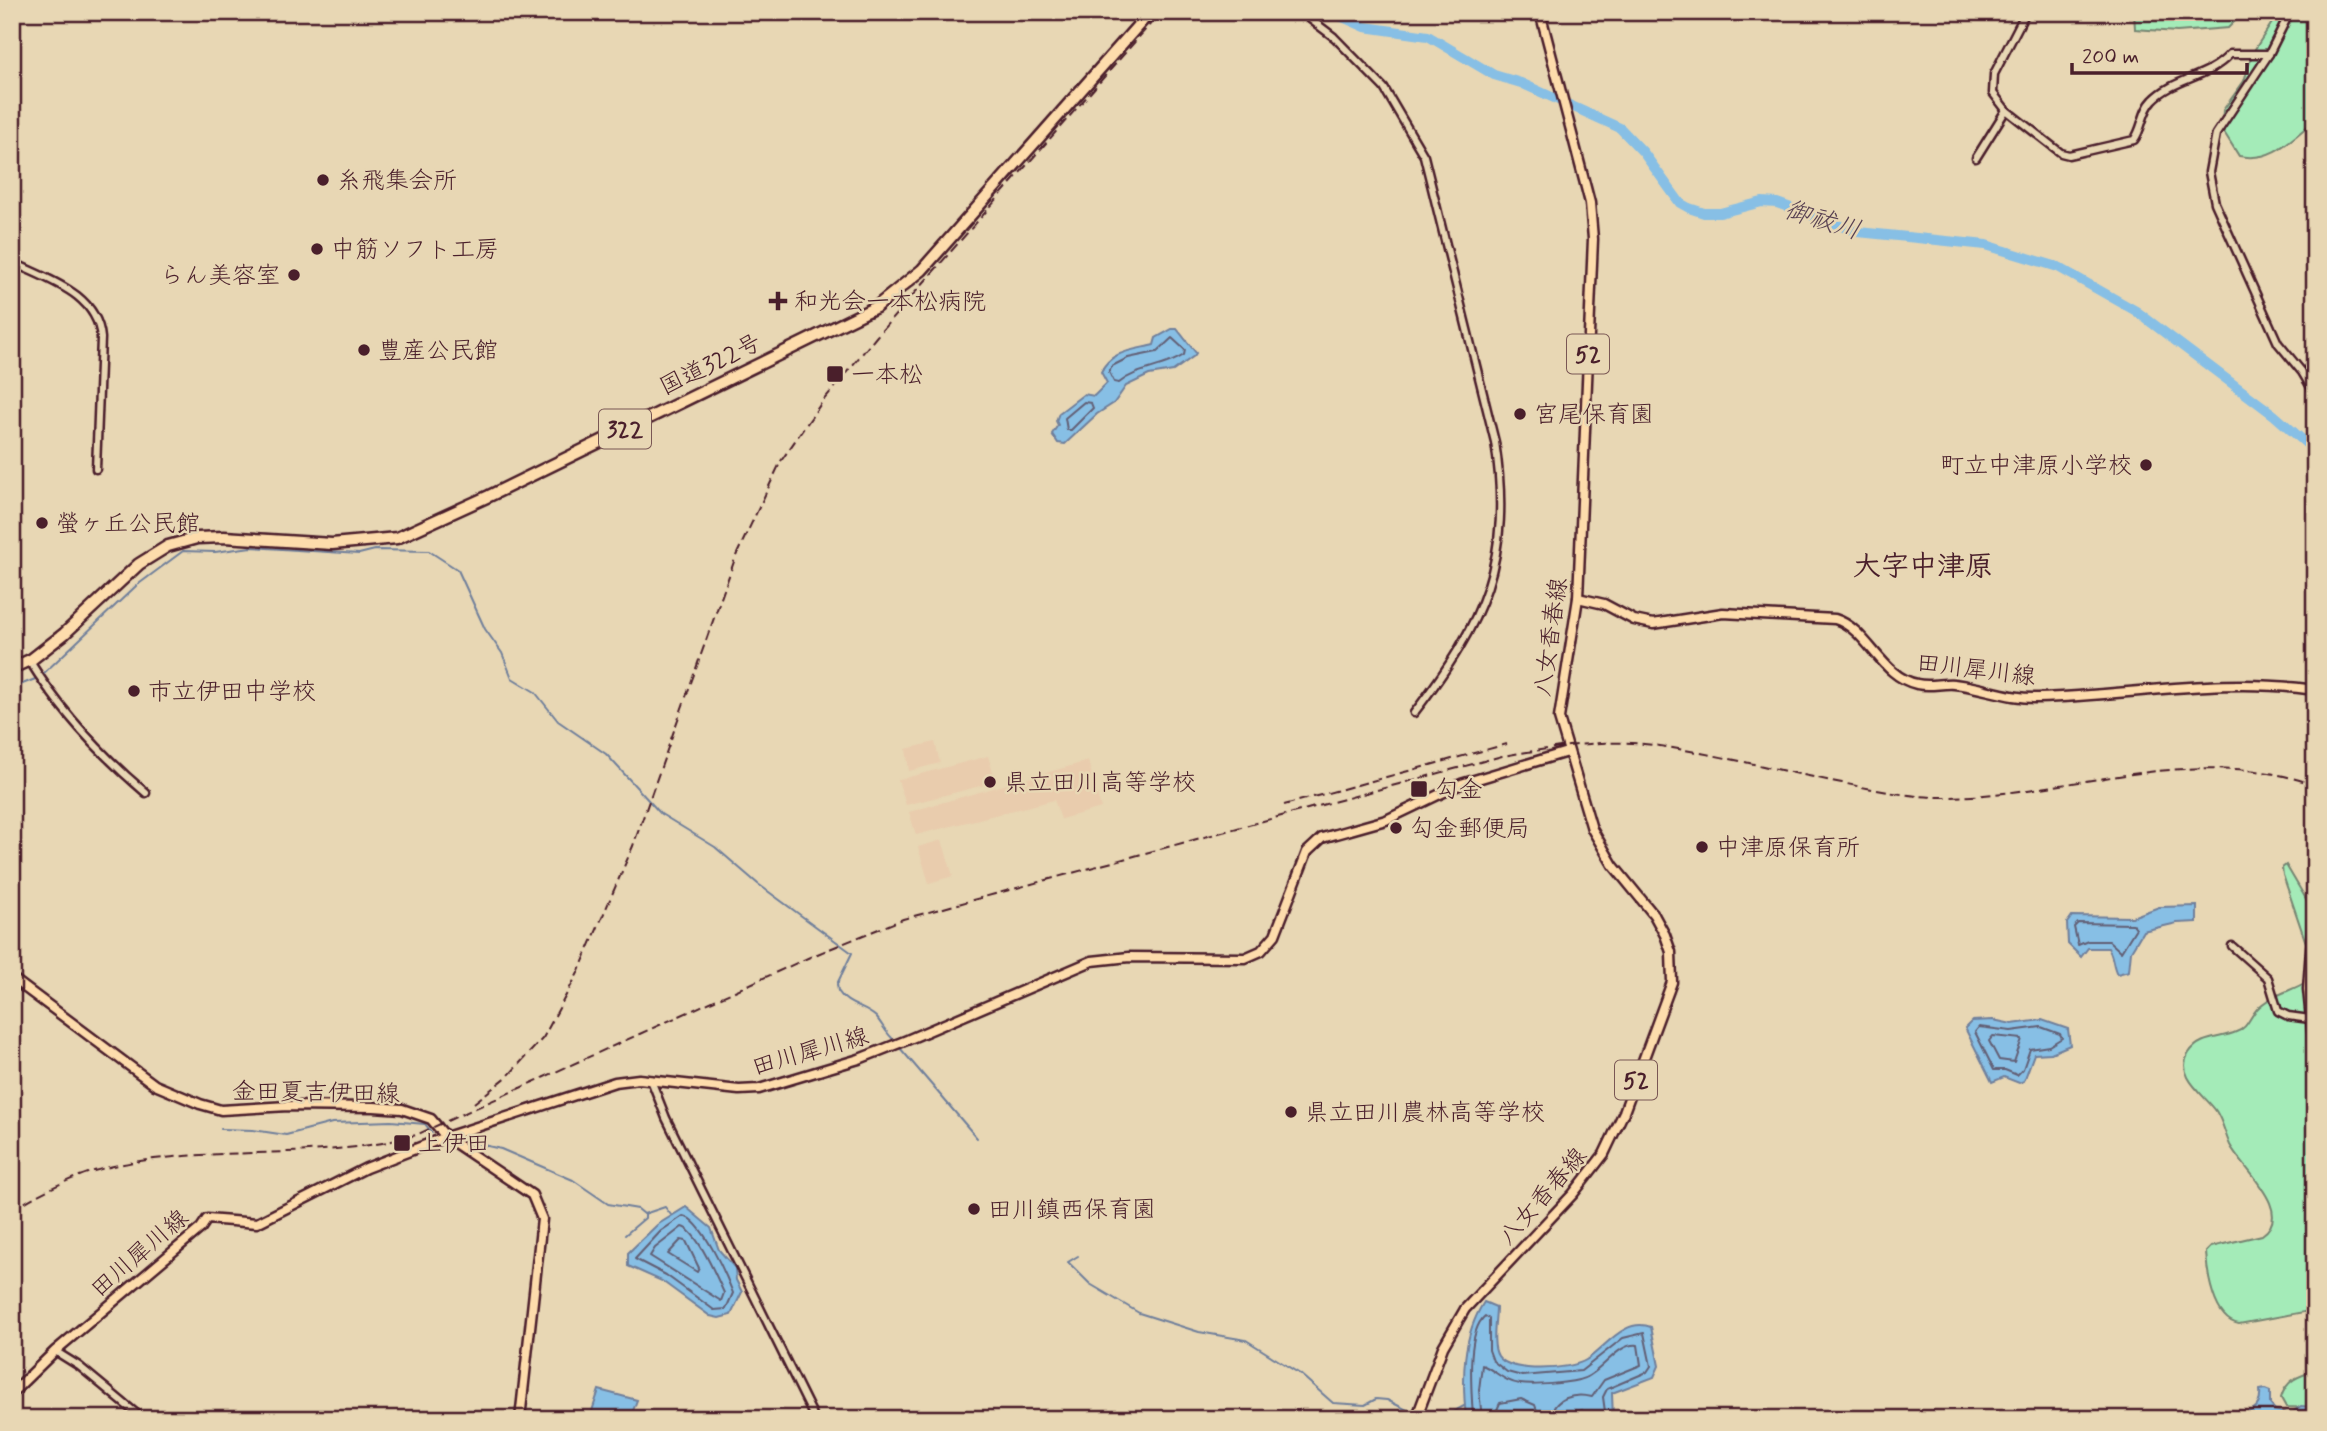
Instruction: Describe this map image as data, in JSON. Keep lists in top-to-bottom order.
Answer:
{
  "streets": {
    "highway": ["国道322号", "322"],
    "main road": [
      "52",
      "八女香春線",
      "田川犀川線",
      "金田夏吉伊田線"
    ]
  },
  "crossings": [
    ["八女香春線", "田川犀川線"],
    ["田川犀川線", "金田夏吉伊田線"]
  ],
  "districts": ["大字中津原"],
  "water": ["御祓川"],
  "places": {
    "other": [
      "糸飛集会所",
      "中筋ソフト工房",
      "らん美容室",
      "豊産公民館",
      "宮尾保育園",
      "町立中津原小学校",
      "螢ヶ丘公民館",
      "市立伊田中学校",
      "県立田川高等学校",
      "勾金郵便局",
      "中津原保育所",
      "県立田川農林高等学校",
      "田川鎮西保育園"
    ],
    "health": ["和光会一本松病院"],
    "transit": ["一本松", "勾金", "上伊田"]
  },
  "scale_bar": "200 m"
}
